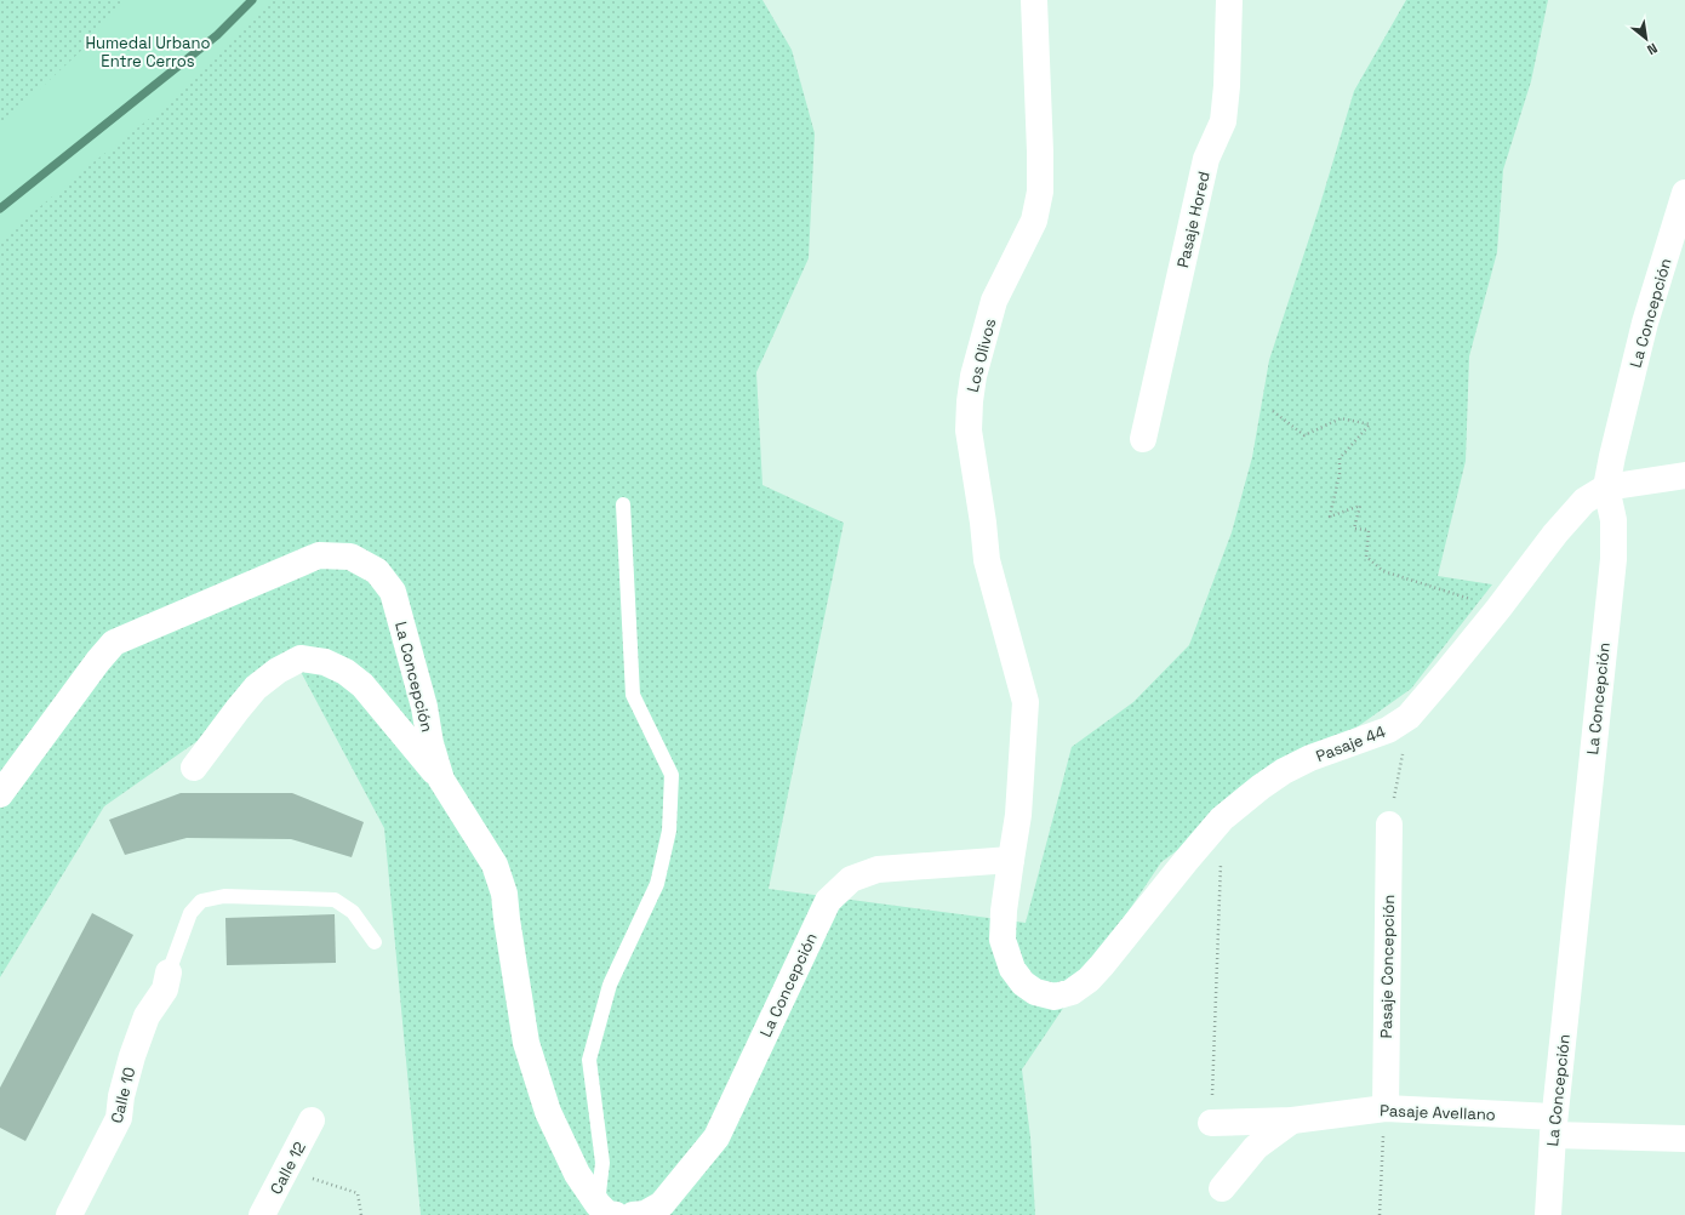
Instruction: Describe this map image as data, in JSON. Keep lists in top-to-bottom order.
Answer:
{
  "streets": {
    "street": [
      "Pasaje Hored",
      "La Concepción",
      "Los Olivos",
      "Pasaje 44",
      "Pasaje Concepción",
      "Calle 10",
      "Pasaje Avellano",
      "Calle 12"
    ]
  },
  "crossings": [
    ["La Concepción", "Los Olivos"],
    ["La Concepción", "Pasaje 44"],
    ["La Concepción", "Pasaje Avellano"],
    ["Los Olivos", "Pasaje 44"],
    ["Pasaje Concepción", "Pasaje Avellano"]
  ],
  "parks": ["Humedal Urbano Entre Cerros"],
  "north": "bottom right"
}
